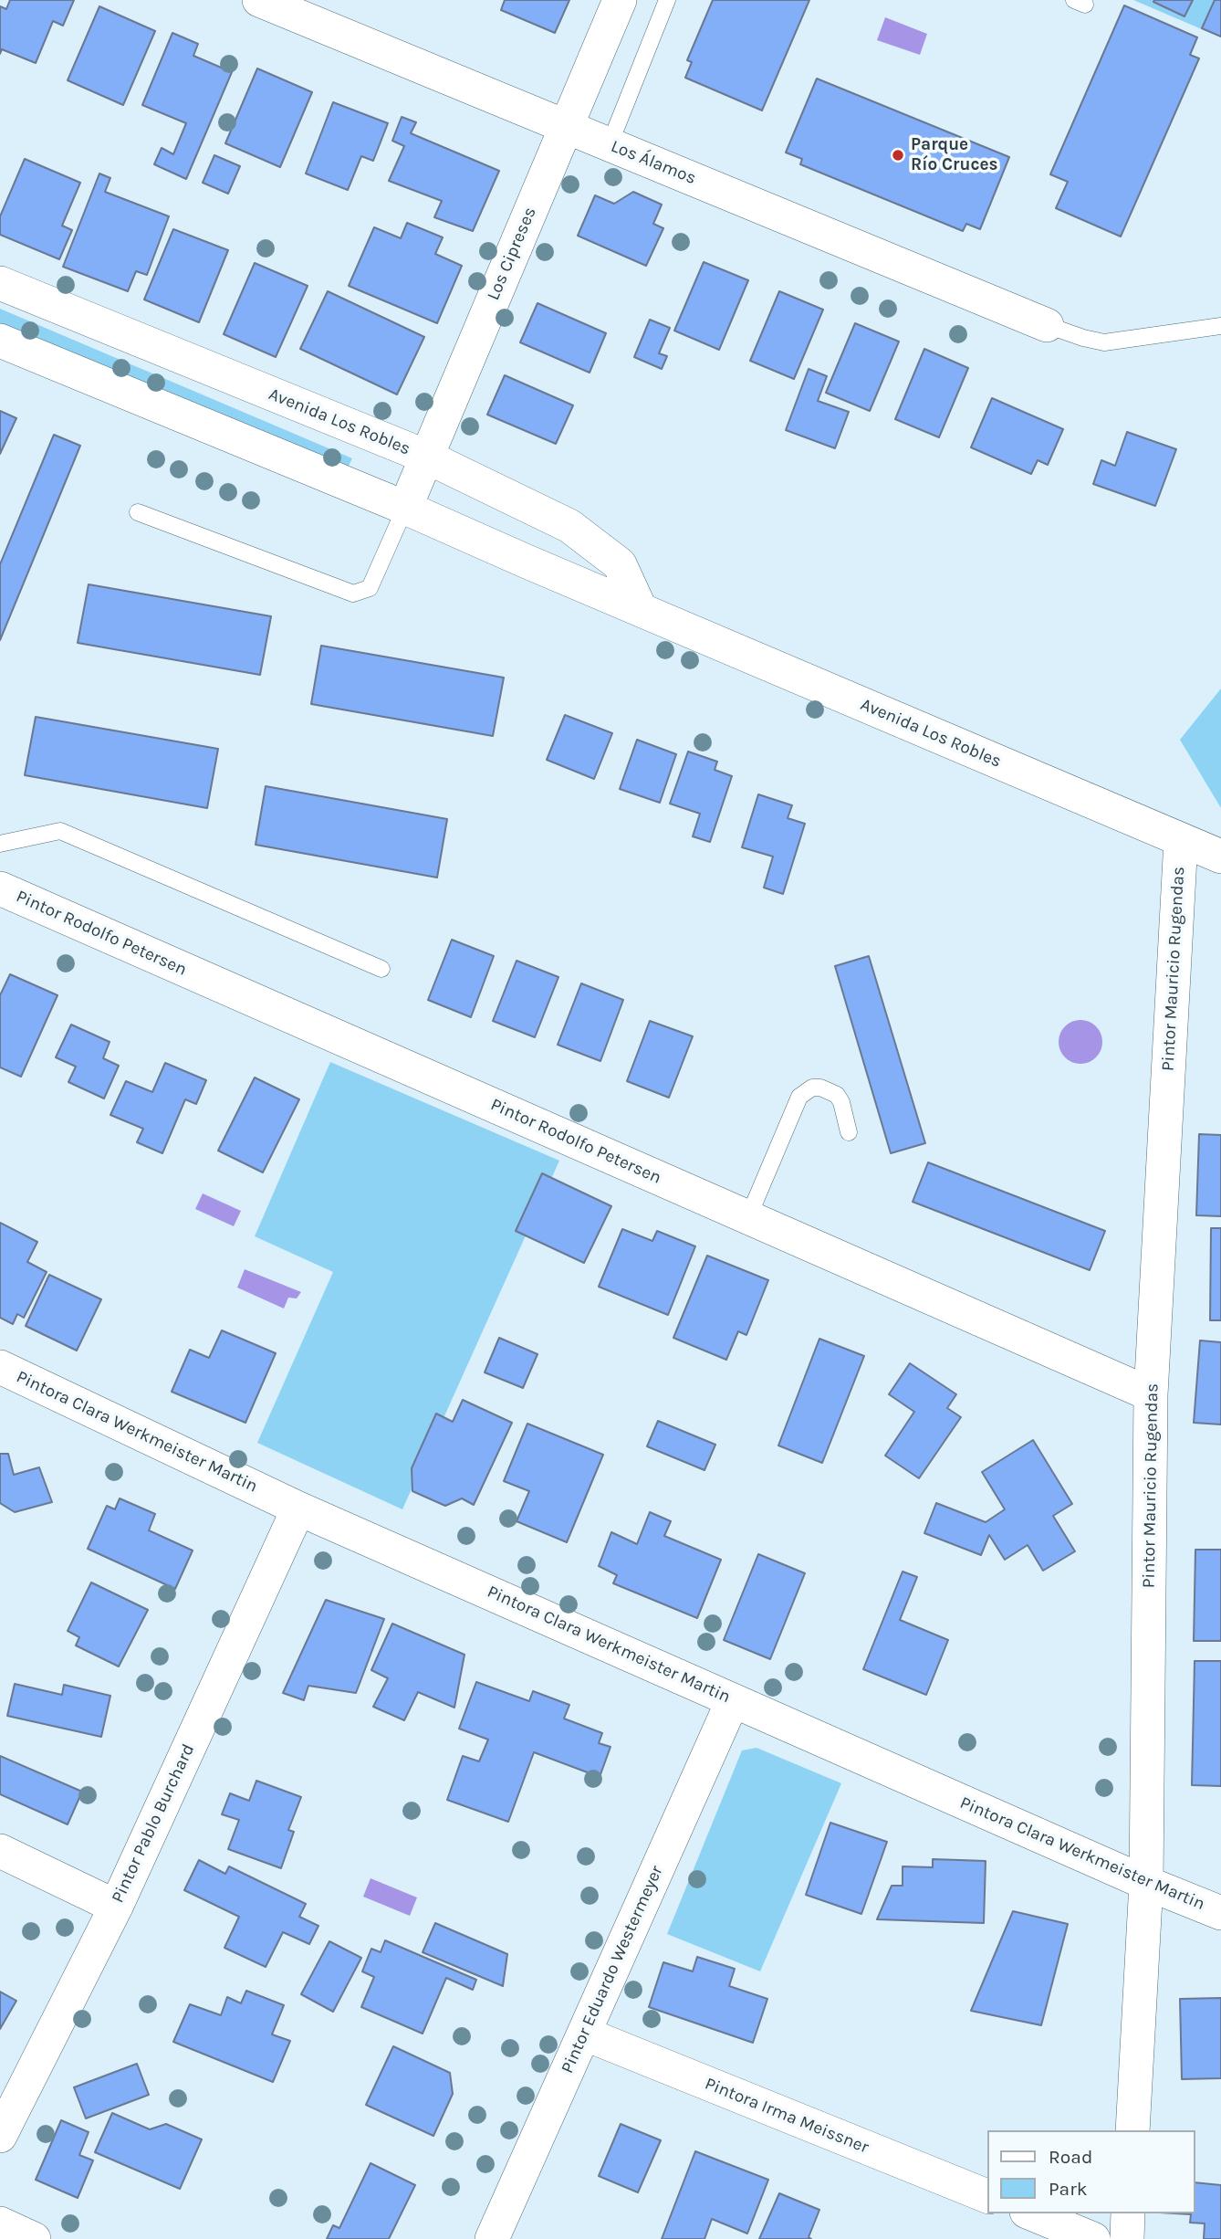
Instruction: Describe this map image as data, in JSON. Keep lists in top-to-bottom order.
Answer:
{
  "streets": {
    "street": [
      "Los Álamos",
      "Los Cipreses",
      "Avenida Los Robles",
      "Pintor Rodolfo Petersen",
      "Pintor Mauricio Rugendas",
      "Pintora Clara Werkmeister Martin",
      "Pintor Pablo Burchard",
      "Pintor Eduardo Westermeyer",
      "Pintora Irma Meissner"
    ]
  },
  "crossings": [
    ["Los Álamos", "Los Cipreses"],
    ["Los Cipreses", "Avenida Los Robles"],
    ["Avenida Los Robles", "Pintor Mauricio Rugendas"],
    ["Pintor Rodolfo Petersen", "Pintor Mauricio Rugendas"],
    ["Pintor Mauricio Rugendas", "Pintora Clara Werkmeister Martin"],
    ["Pintora Clara Werkmeister Martin", "Pintor Pablo Burchard"],
    ["Pintora Clara Werkmeister Martin", "Pintor Eduardo Westermeyer"],
    ["Pintor Eduardo Westermeyer", "Pintora Irma Meissner"]
  ],
  "places": ["Parque Río Cruces"],
  "legend": ["Road", "Park"]
}
